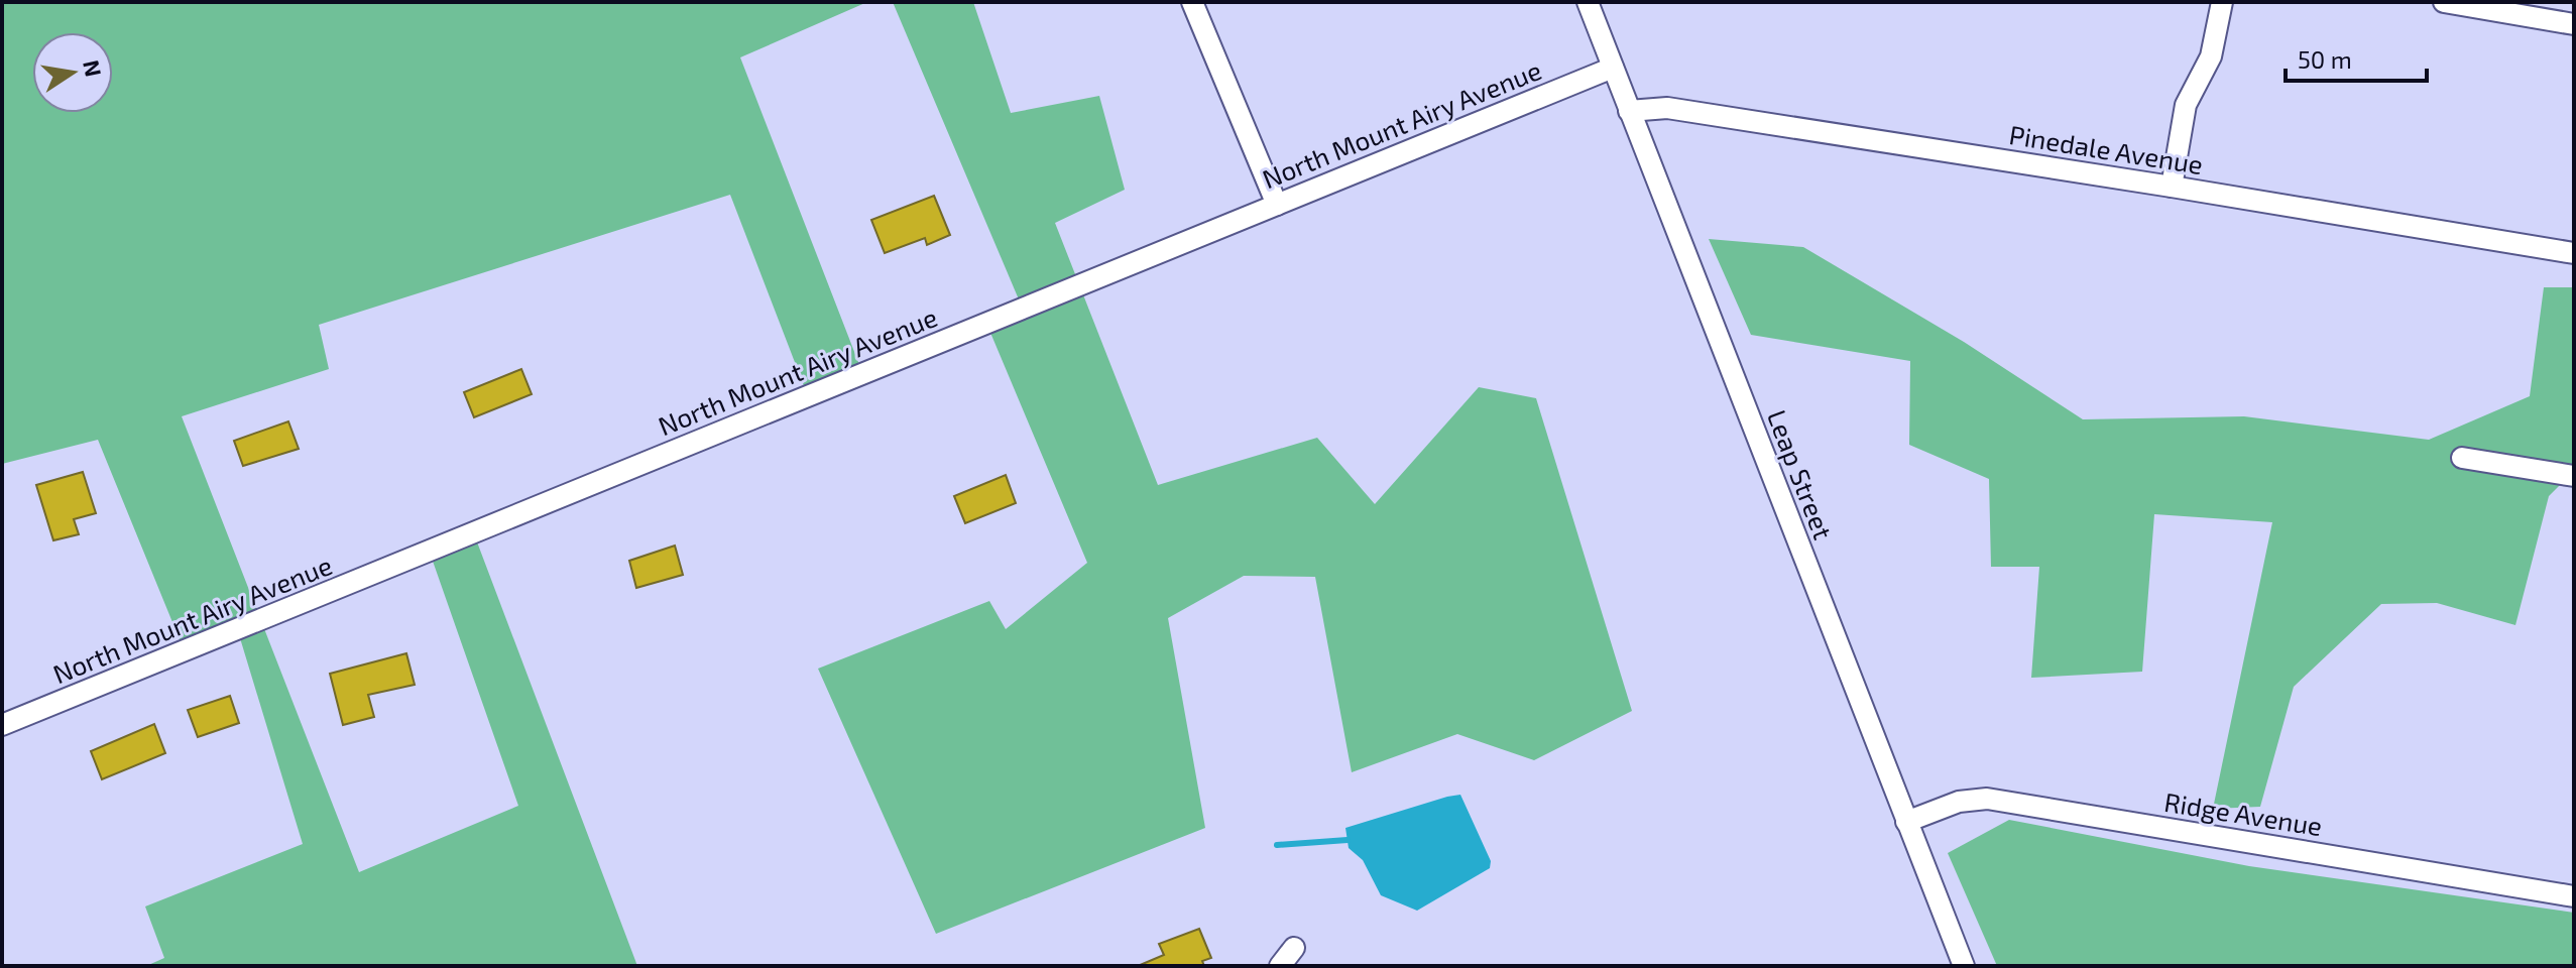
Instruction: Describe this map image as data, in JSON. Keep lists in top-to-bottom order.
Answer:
{
  "streets": {
    "street": [
      "North Mount Airy Avenue",
      "Pinedale Avenue",
      "Leap Street",
      "Ridge Avenue"
    ]
  },
  "crossings": [
    ["North Mount Airy Avenue", "Leap Street"],
    ["Pinedale Avenue", "Leap Street"],
    ["Leap Street", "Ridge Avenue"]
  ],
  "scale_bar": "50 m",
  "north": "right"
}
